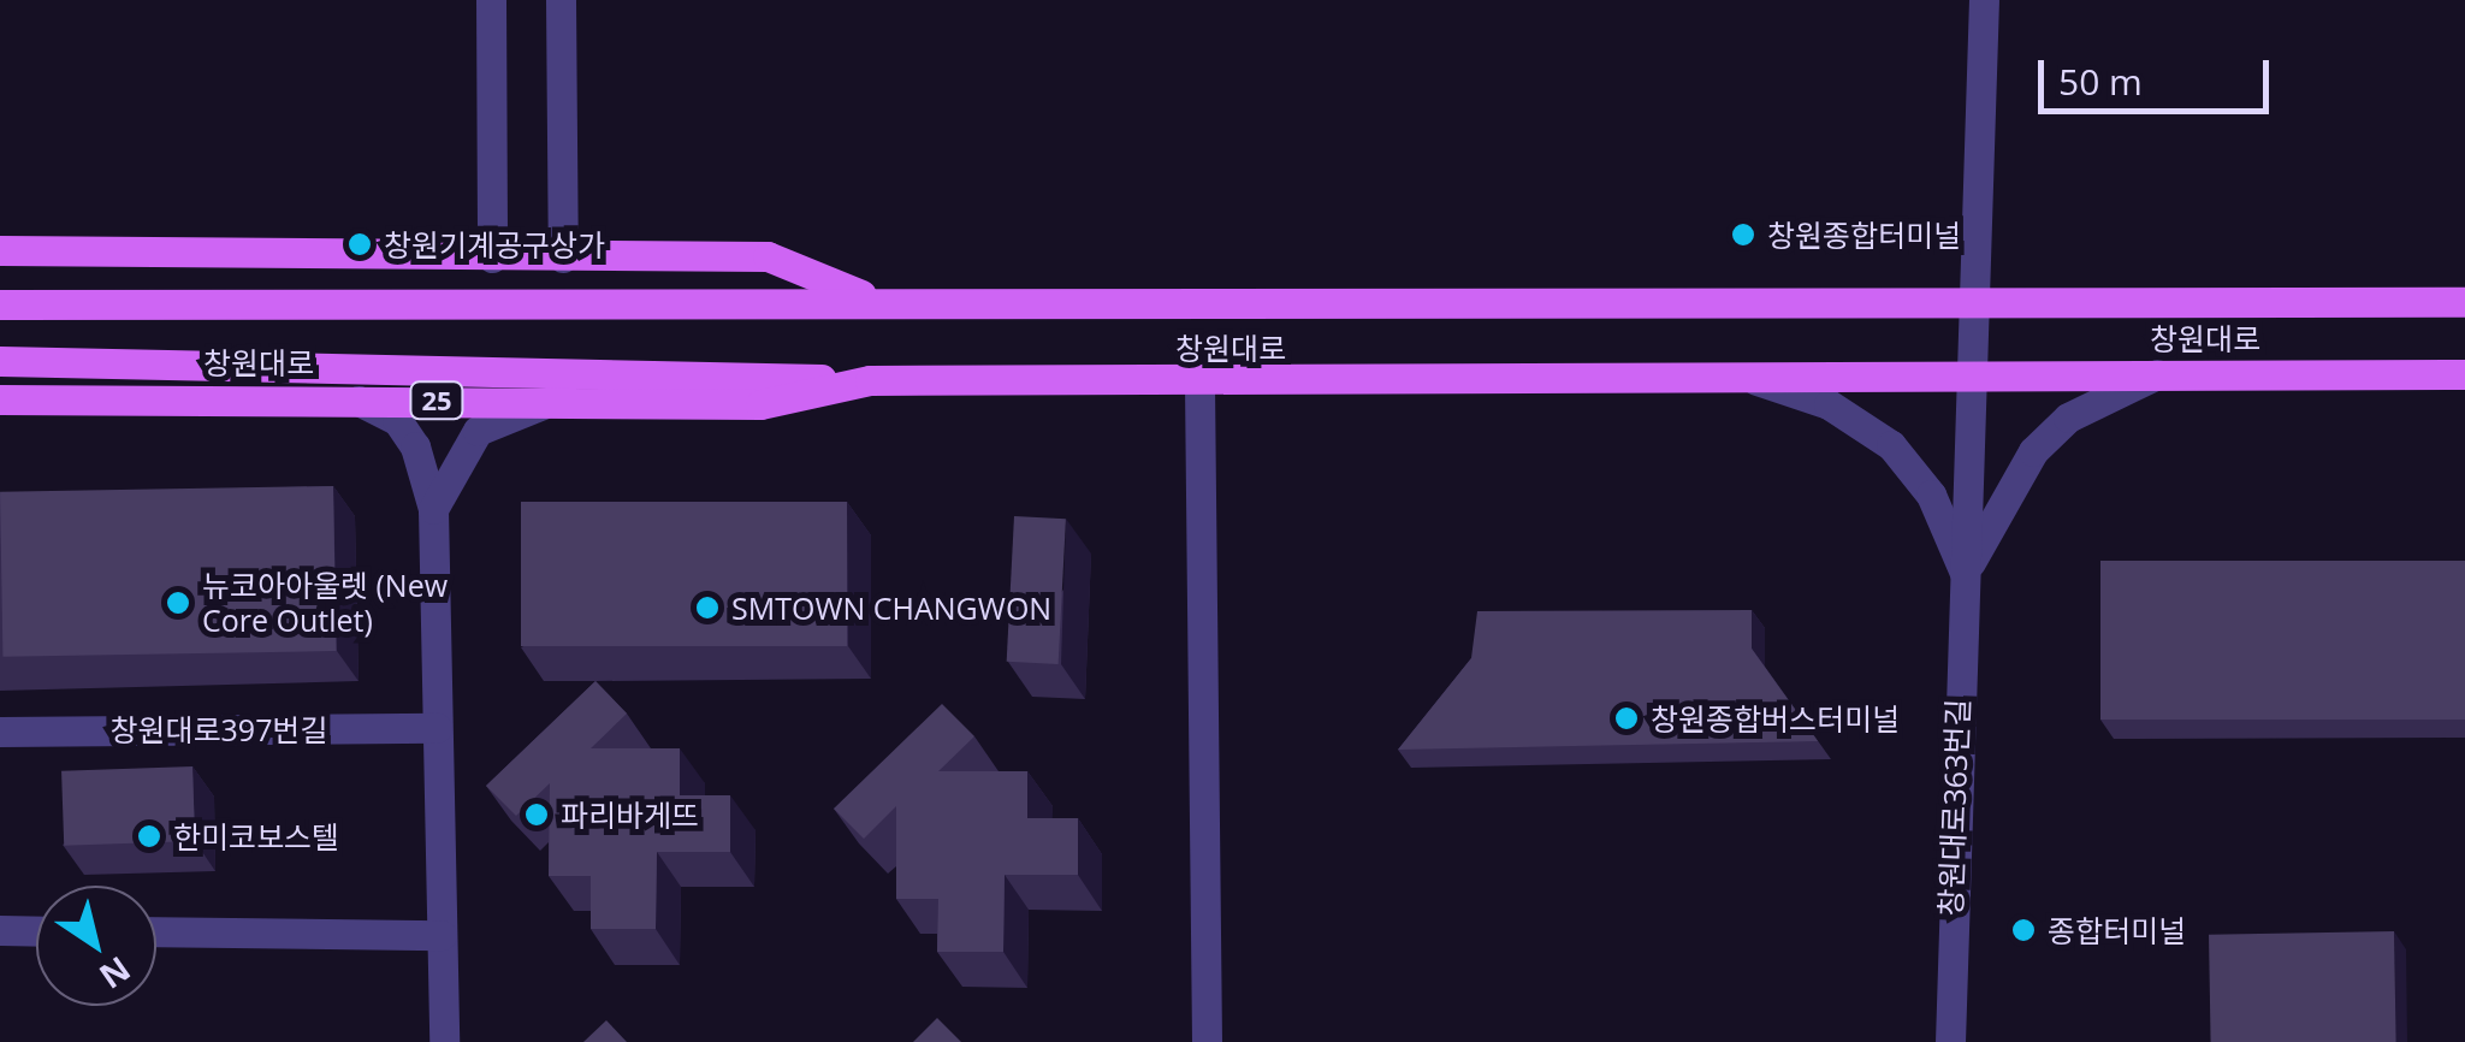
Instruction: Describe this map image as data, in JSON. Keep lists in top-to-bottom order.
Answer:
{
  "streets": {
    "main road": ["창원대로", "25"],
    "street": ["창원대로397번길", "창원대로363번길"]
  },
  "crossings": [
    ["창원대로", "창원대로363번길"]
  ],
  "places": [
    "창원종합터미널",
    "창원기계공구상가",
    "뉴코아아울렛 (New Core Outlet)",
    "SMTOWN CHANGWON",
    "창원종합버스터미널",
    "파리바게뜨",
    "한미코보스텔",
    "종합터미널"
  ],
  "scale_bar": "50 m",
  "north": "bottom right"
}
